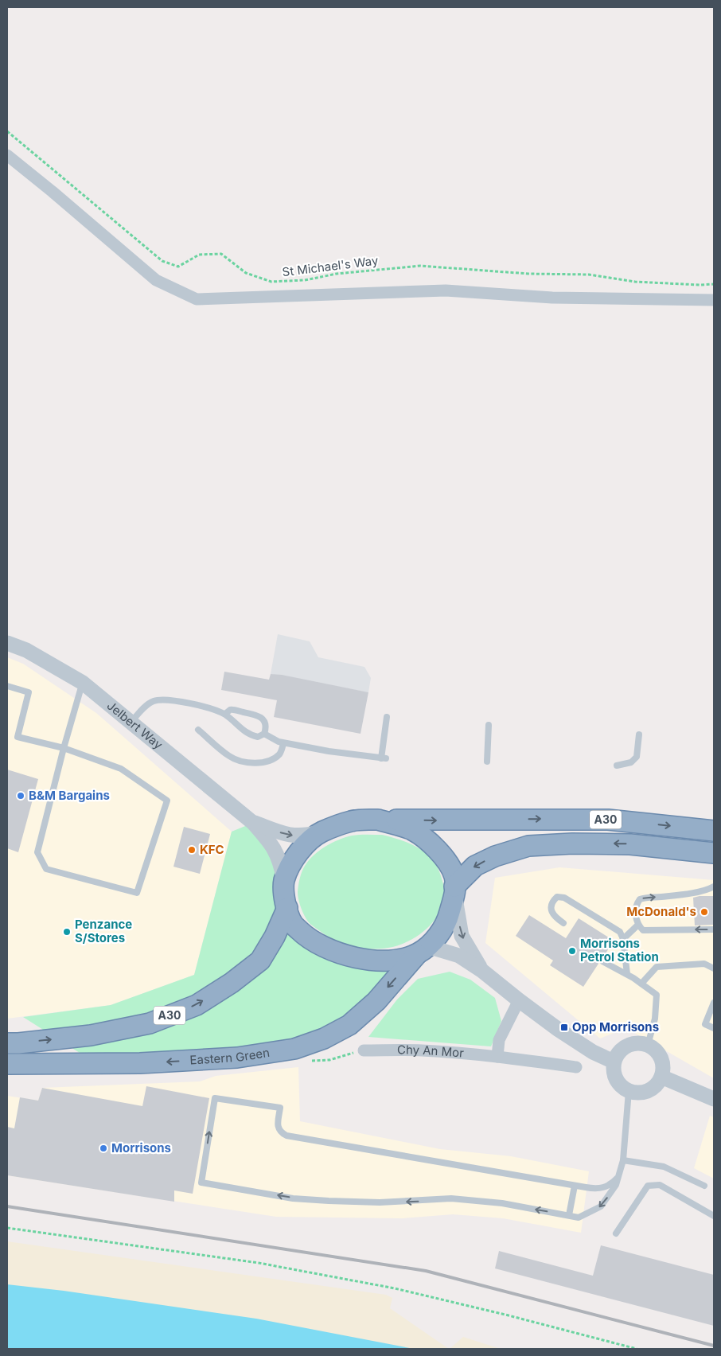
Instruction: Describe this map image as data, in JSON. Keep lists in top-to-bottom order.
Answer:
{
  "streets": {
    "highway": ["A30", "Eastern Green"],
    "street": ["Jelbert Way", "Chy An Mor"],
    "path": ["St Michael's Way"]
  },
  "crossings": [
    ["A30", "Eastern Green"]
  ],
  "places": {
    "other": [
      "B&M Bargains",
      "KFC",
      "McDonald's",
      "Penzance S/Stores",
      "Morrisons Petrol Station",
      "Morrisons"
    ],
    "transit": ["Opp Morrisons"]
  }
}
